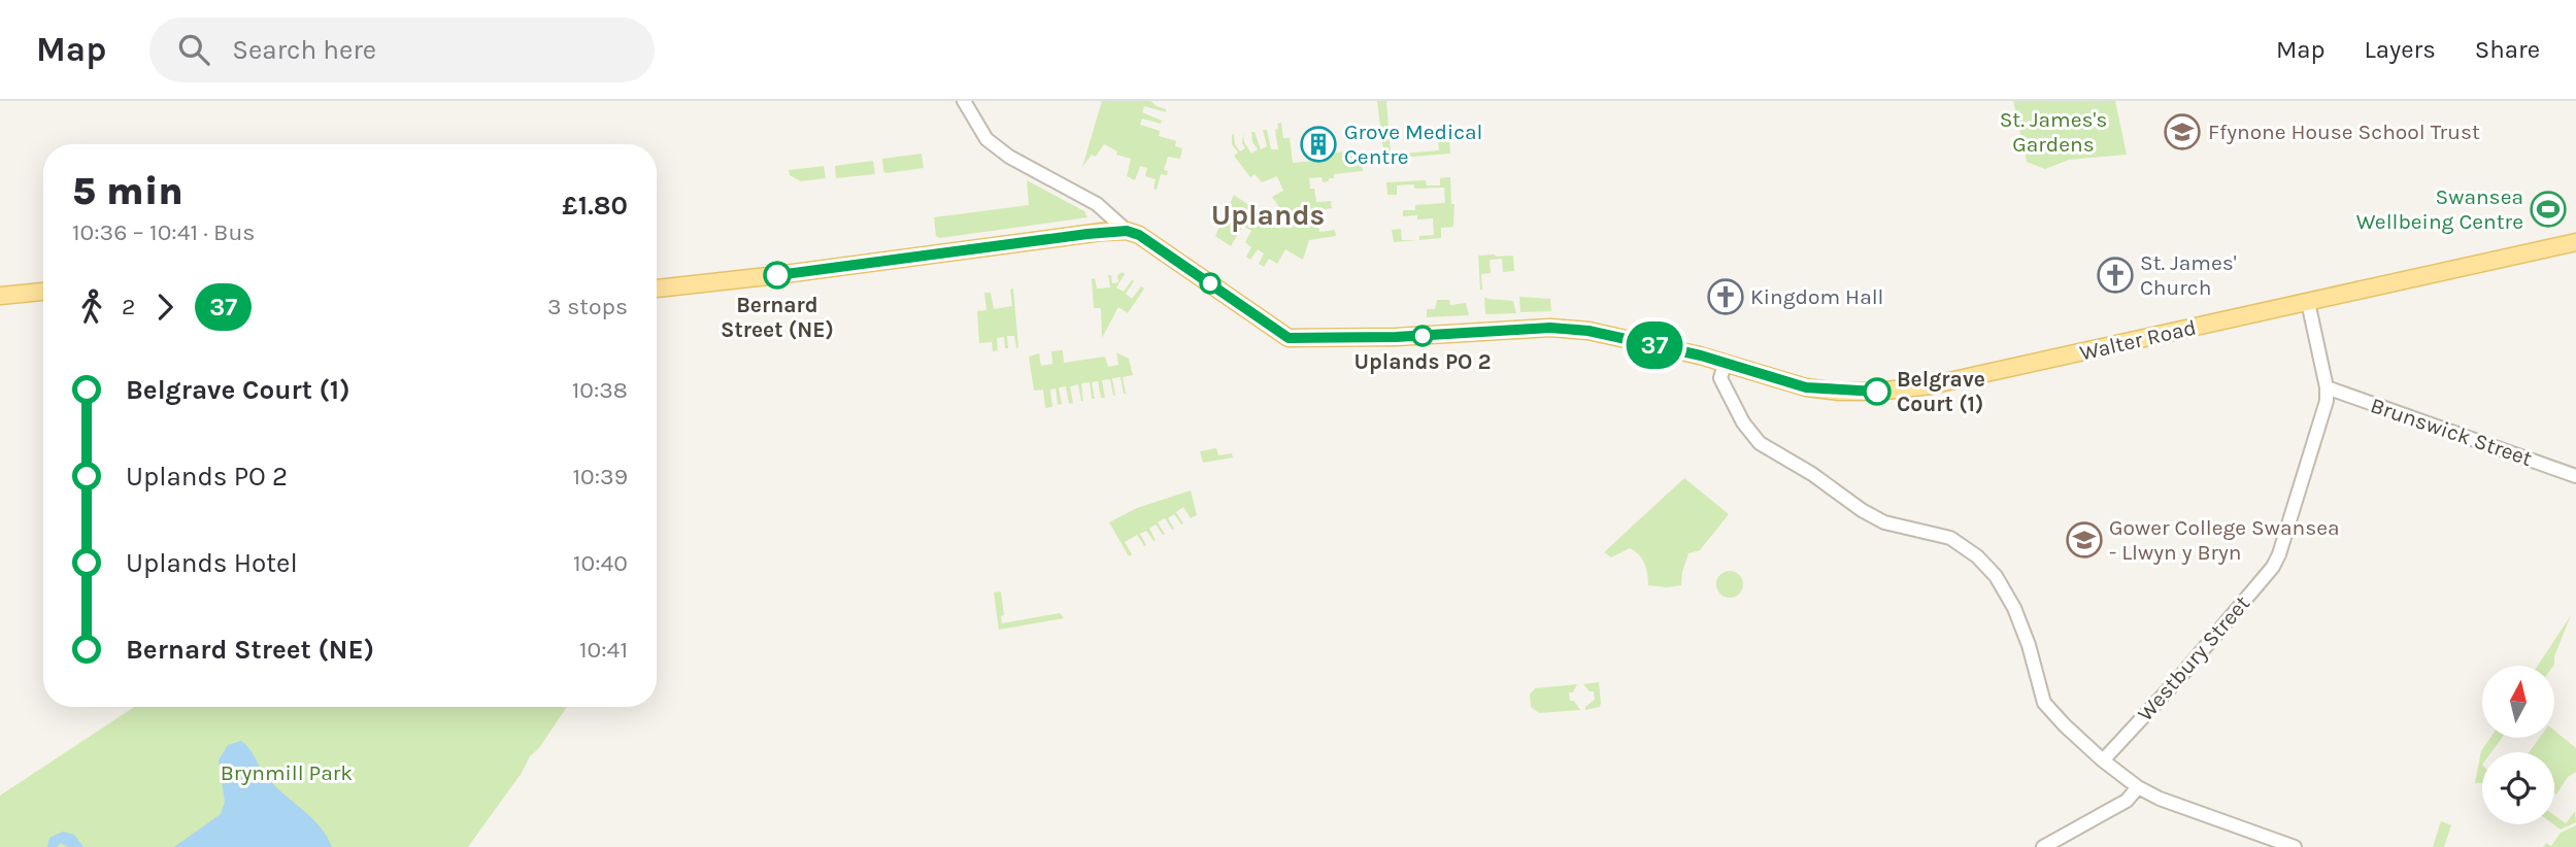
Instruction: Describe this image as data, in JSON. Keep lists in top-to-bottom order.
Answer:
{
  "streets": {
    "main road": ["Walter Road"],
    "street": ["Brunswick Street", "Westbury Street"]
  },
  "crossings": [
    ["Walter Road", "Westbury Street"],
    ["Brunswick Street", "Westbury Street"]
  ],
  "districts": ["Uplands"],
  "parks": ["St. James's Gardens", "Brynmill Park"],
  "places": {
    "school or university": ["Ffynone House School Trust", "Gower College Swansea - Llwyn y Bryn"],
    "building": ["Grove Medical Centre"],
    "sports": ["Swansea Wellbeing Centre"],
    "other": ["Bernard Street (NE)", "Uplands PO 2", "Belgrave Court (1)"],
    "church": ["St. James' Church", "Kingdom Hall"]
  },
  "lines": ["bus line 37"],
  "north": "top",
  "page": {
    "header": "Map",
    "search": "Search here",
    "nav": ["Map", "Layers", "Share"],
    "on_map": "37",
    "heading": ["5 min", "10:36 – 10:41 · Bus", "£1.80"],
    "legs": ["2", "37", "3 stops"],
    "list": [
      {
        "name": "Belgrave Court (1)",
        "value": "10:38"
      },
      {
        "name": "Uplands PO 2",
        "value": "10:39"
      },
      {
        "name": "Uplands Hotel",
        "value": "10:40"
      },
      {
        "name": "Bernard Street (NE)",
        "value": "10:41"
      }
    ]
  }
}
